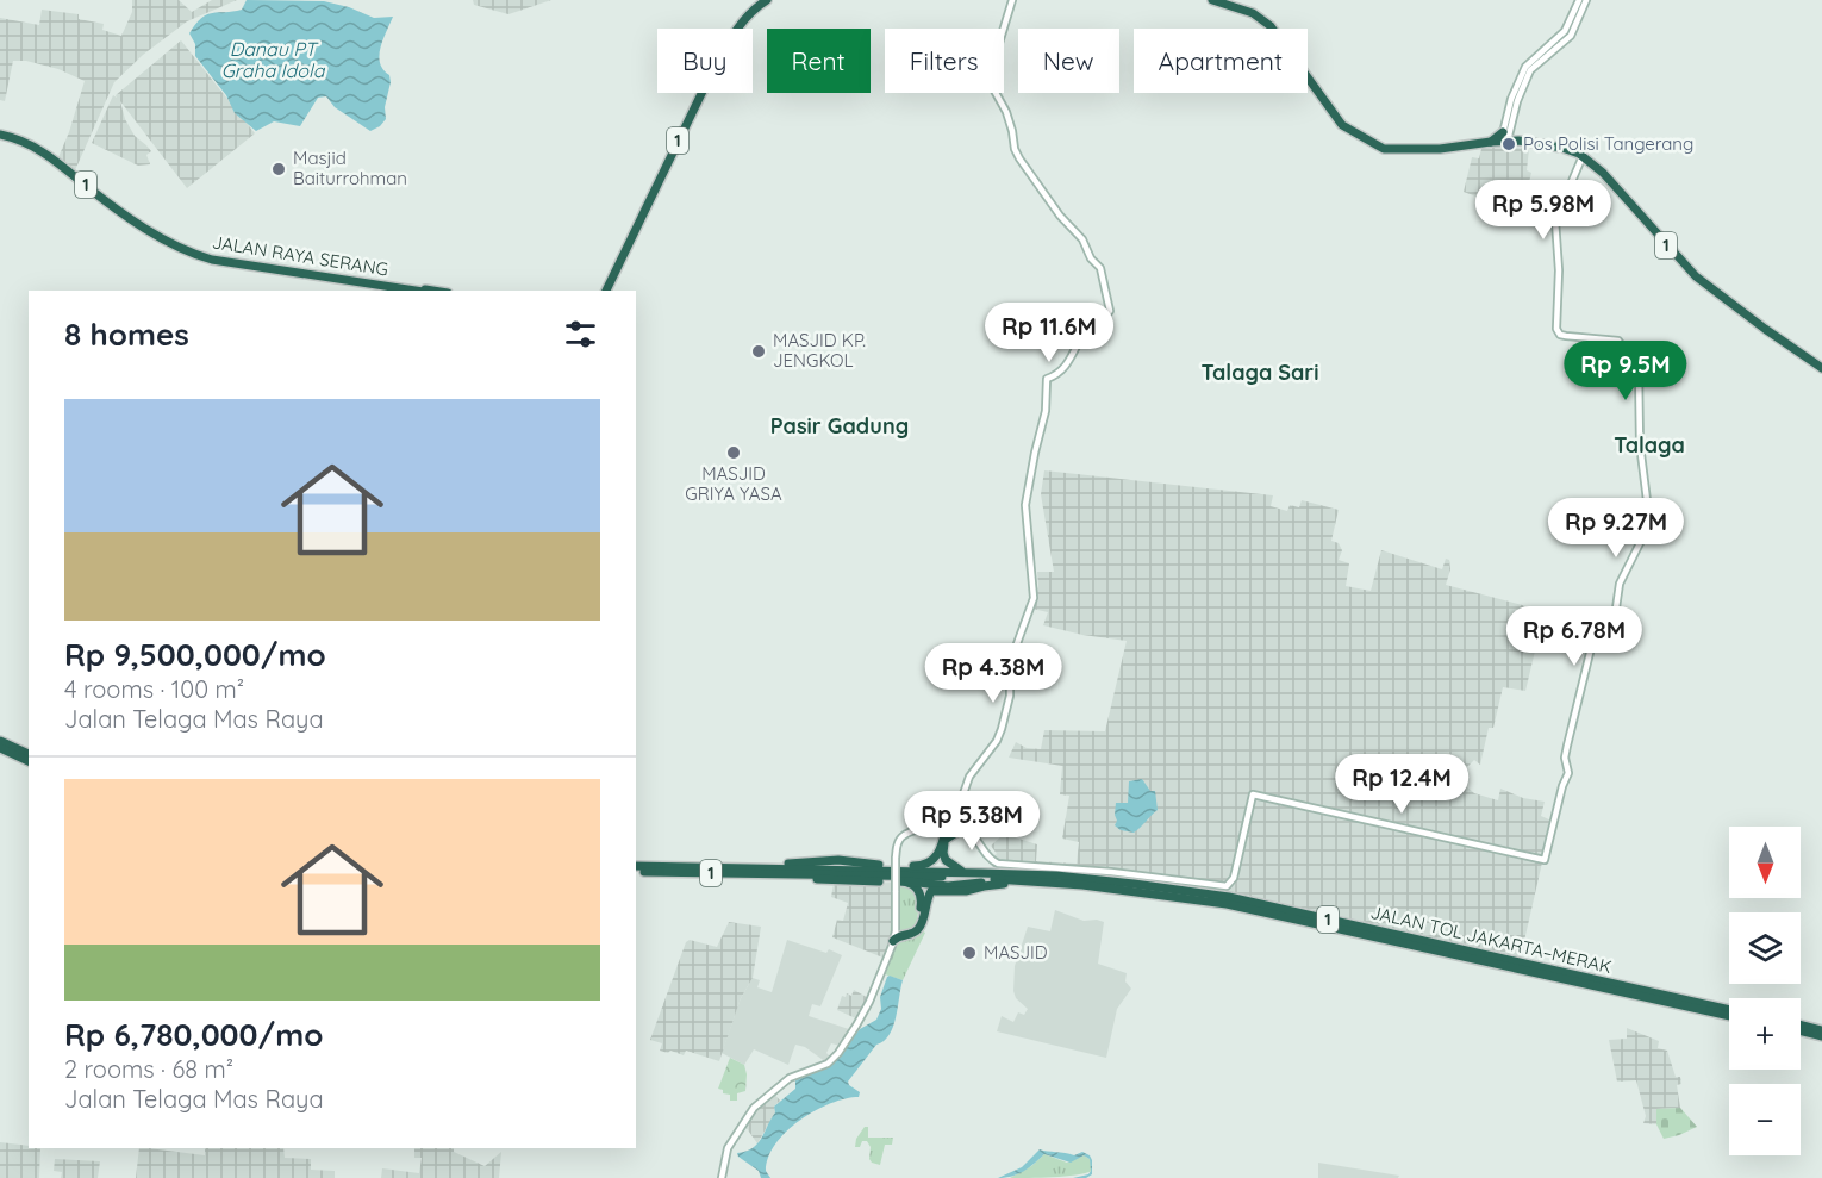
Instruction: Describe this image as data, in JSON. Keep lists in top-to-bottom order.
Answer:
{
  "streets": {
    "highway": ["1", "JALAN RAYA SERANG", "JALAN TOL JAKARTA–MERAK"]
  },
  "districts": ["Talaga Sari", "Pasir Gadung", "Talaga"],
  "water": ["Danau PT Graha Idola"],
  "places": [
    "Pos Polisi Tangerang",
    "Masjid Baiturrohman",
    "MASJID KP. JENGKOL",
    "MASJID GRIYA YASA",
    "MASJID"
  ],
  "north": "bottom",
  "page": {
    "chip": [
      "Buy",
      "Rent",
      "Filters",
      "New",
      "Apartment"
    ],
    "price": [
      "Rp 5.98M",
      "Rp 11.6M",
      "Rp 9.5M",
      "Rp 9.27M",
      "Rp 6.78M",
      "Rp 4.38M",
      "Rp 12.4M",
      "Rp 5.38M"
    ],
    "heading": "8 homes",
    "list": [
      {
        "name": "Rp 9,500,000/mo",
        "note": "4 rooms · 100 m² · Jalan Telaga Mas Raya"
      },
      {
        "name": "Rp 6,780,000/mo",
        "note": "2 rooms · 68 m² · Jalan Telaga Mas Raya"
      }
    ],
    "map_buttons": ["+", "−"]
  }
}
